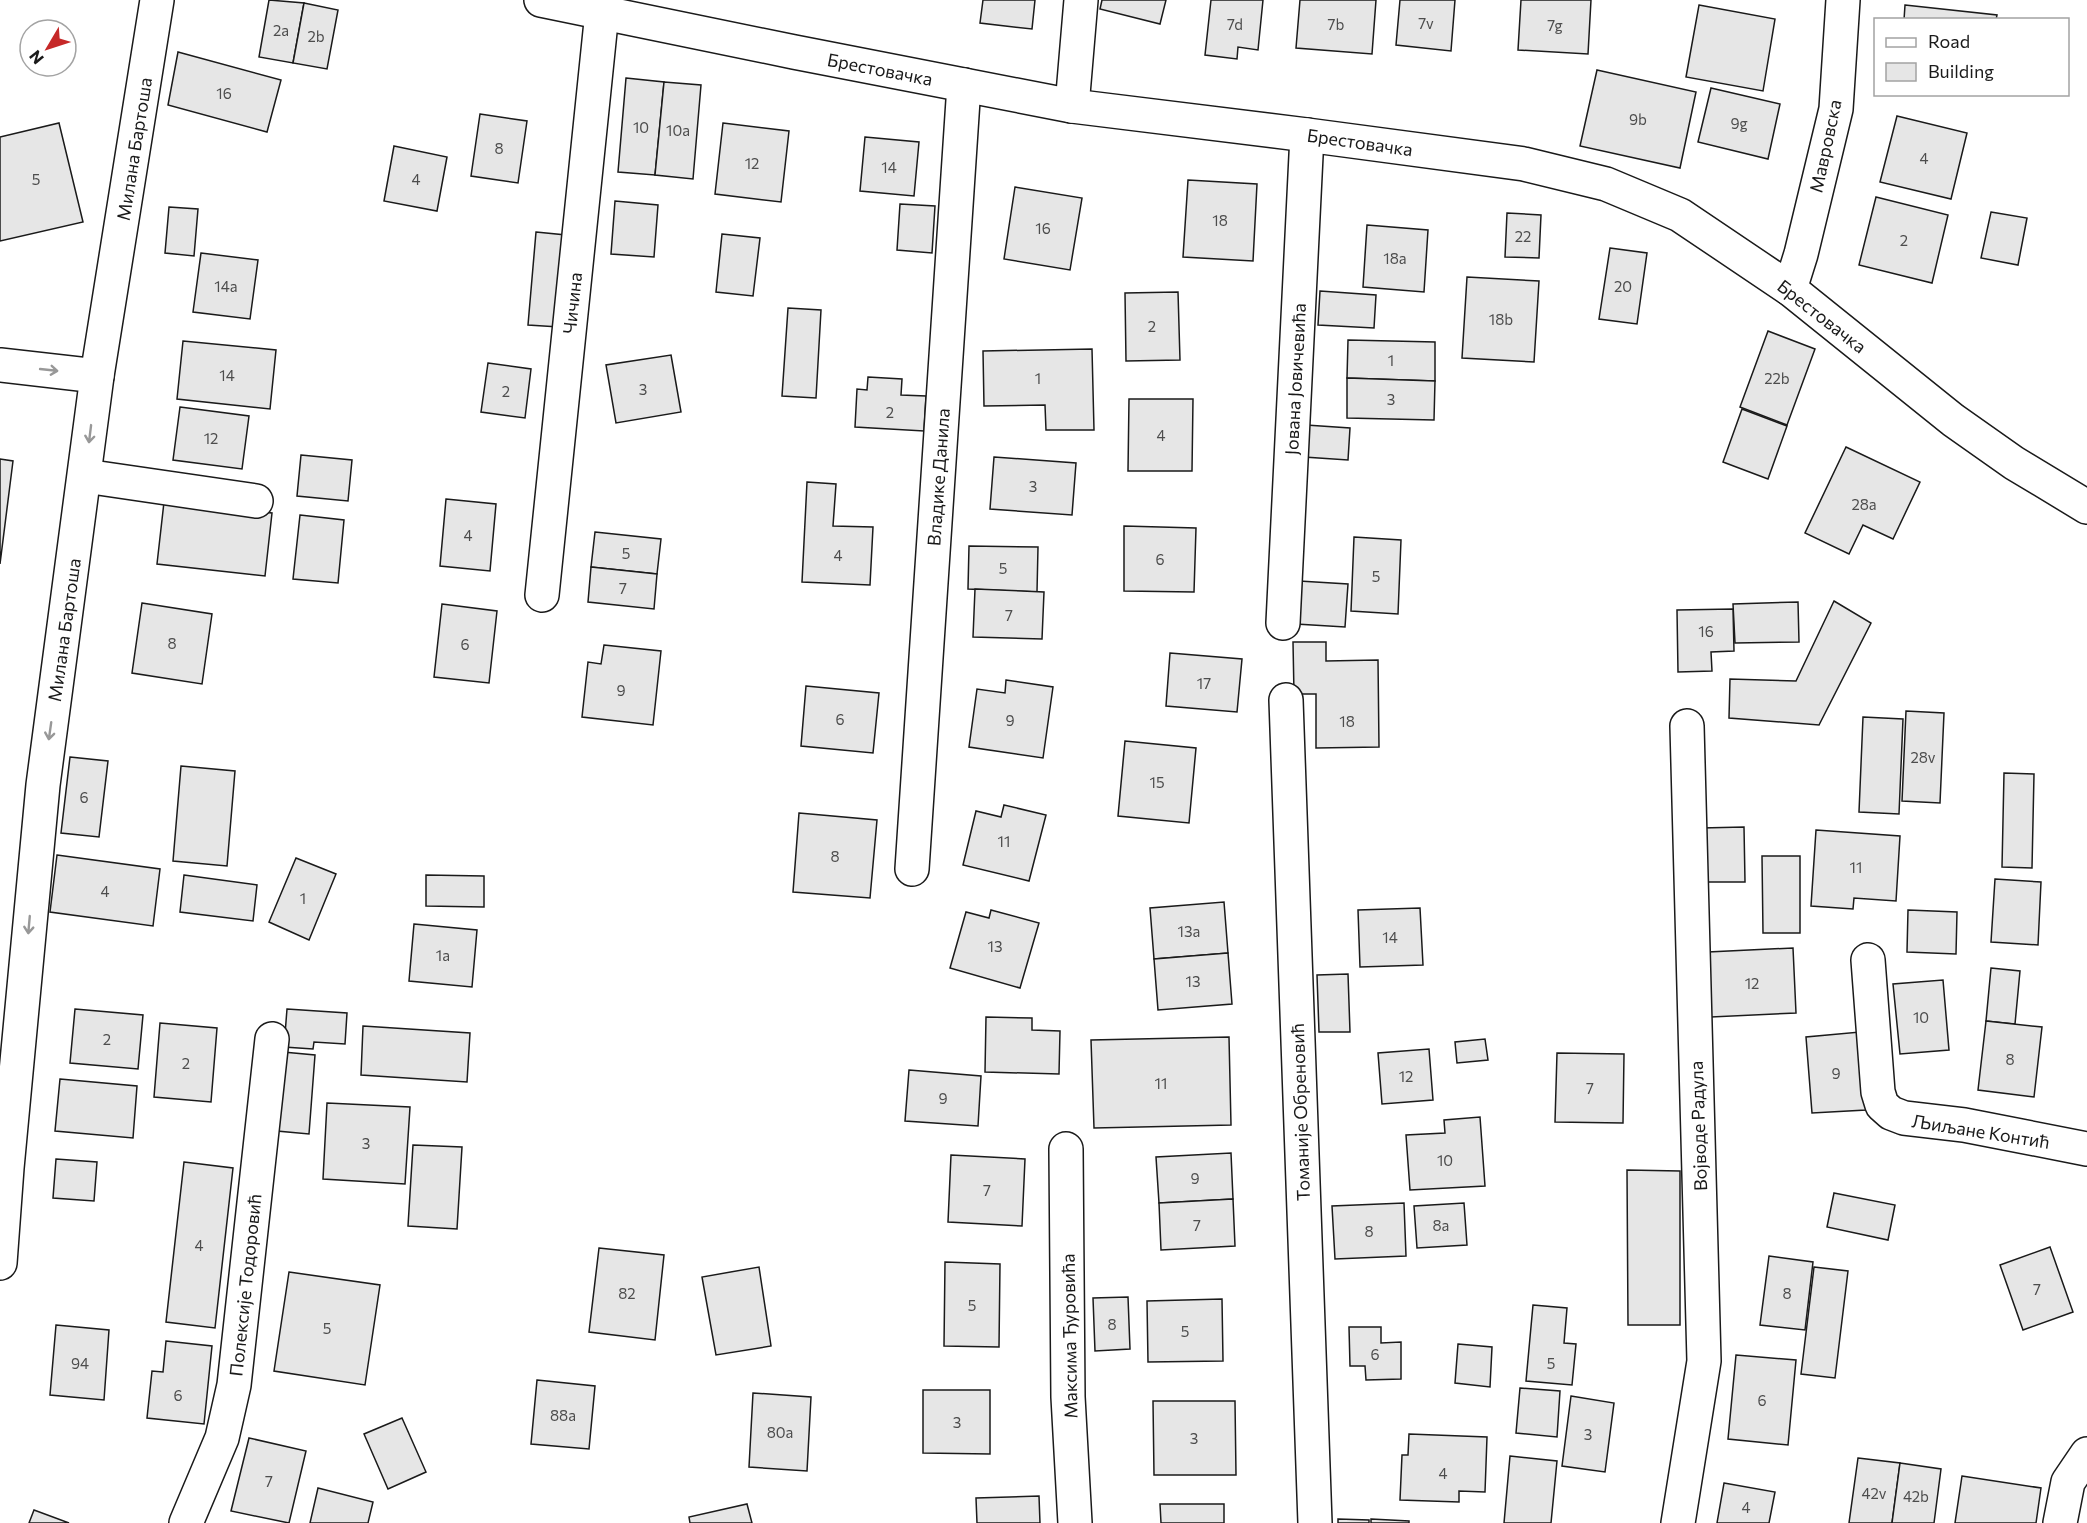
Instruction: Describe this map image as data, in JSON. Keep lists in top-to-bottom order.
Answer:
{
  "streets": {
    "street": [
      "Брестовачка",
      "Мавровска",
      "Милана Бартоша",
      "Чичина",
      "Јована Јовичевића",
      "Владике Данила",
      "Томаније Обреновић",
      "Војводе Радула",
      "Љиљане Контић",
      "Полексије Тодоровић",
      "Максима Ђуровића"
    ]
  },
  "crossings": [
    ["Брестовачка", "Мавровска"],
    ["Брестовачка", "Чичина"],
    ["Брестовачка", "Јована Јовичевића"],
    ["Брестовачка", "Владике Данила"]
  ],
  "one_way": ["Милана Бартоша"],
  "house_numbers": [
    "7v",
    "7d",
    "7b",
    "7g",
    "2a",
    "2b",
    "16",
    "9b",
    "9g",
    "10",
    "10a",
    "8",
    "4",
    "12",
    "14",
    "5",
    "4",
    "18",
    "16",
    "22",
    "2",
    "18a",
    "14a",
    "20",
    "18b",
    "2",
    "1",
    "14",
    "1",
    "22b",
    "3",
    "2",
    "3",
    "2",
    "4",
    "12",
    "3",
    "28a",
    "4",
    "5",
    "4",
    "6",
    "5",
    "5",
    "7",
    "7",
    "16",
    "8",
    "6",
    "17",
    "9",
    "6",
    "9",
    "18",
    "28v",
    "15",
    "6",
    "11",
    "8",
    "11",
    "4",
    "1",
    "13a",
    "14",
    "13",
    "1a",
    "13",
    "12",
    "10",
    "2",
    "8",
    "2",
    "9",
    "12",
    "11",
    "7",
    "9",
    "3",
    "10",
    "9",
    "7",
    "7",
    "8a",
    "8",
    "4",
    "7",
    "82",
    "8",
    "5",
    "8",
    "5",
    "5",
    "6",
    "94",
    "5",
    "6",
    "6",
    "88a",
    "3",
    "80a",
    "3",
    "3",
    "4",
    "7",
    "42v",
    "42b",
    "4"
  ],
  "legend": ["Road", "Building"],
  "north": "bottom left"
}
